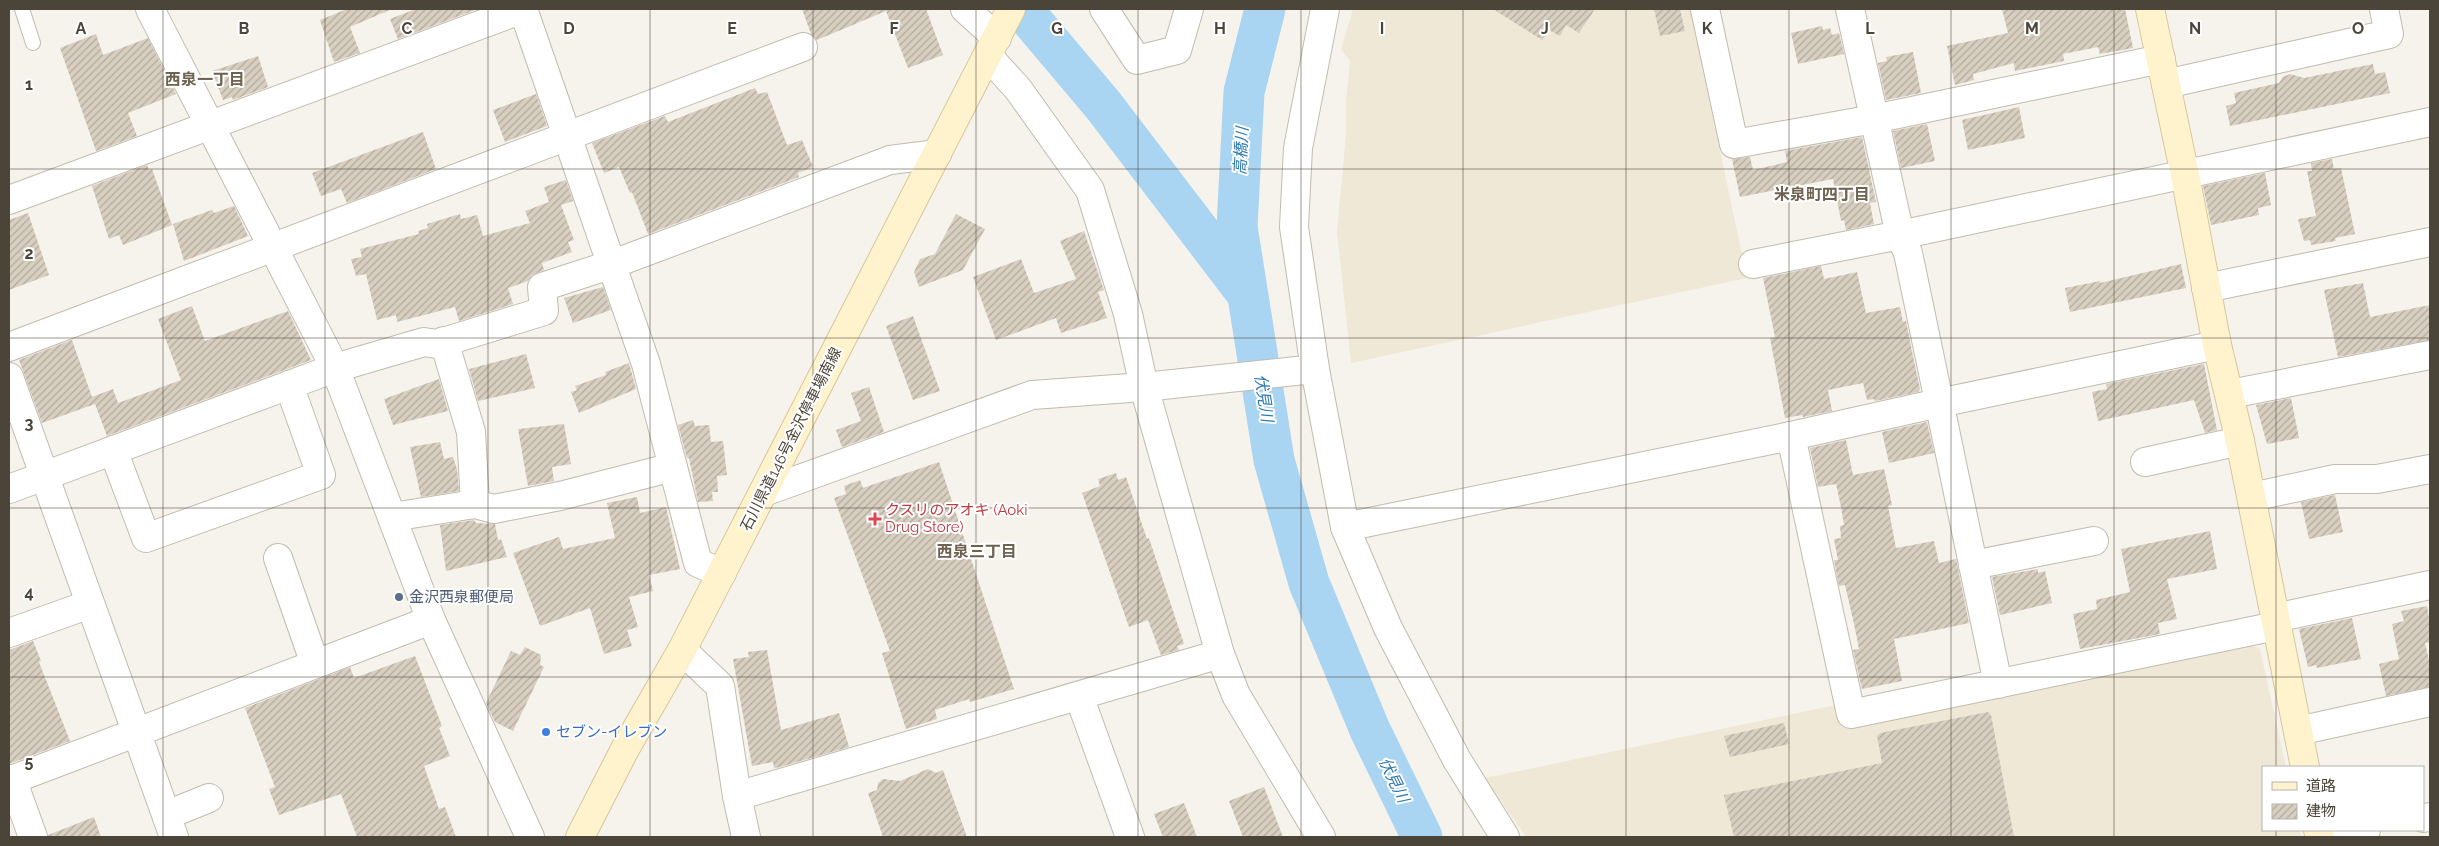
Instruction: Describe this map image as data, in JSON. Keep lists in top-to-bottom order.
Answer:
{
  "streets": {
    "main road": ["石川県道146号金沢停車場南線"]
  },
  "districts": ["西泉一丁目", "米泉町四丁目", "西泉三丁目"],
  "water": ["高橋川", "伏見川"],
  "places": {
    "health": ["クスリのアオキ (Aoki Drug Store)"],
    "other": ["金沢西泉郵便局", "セブン-イレブン"]
  },
  "legend": ["道路", "建物"],
  "grid": {
    "columns": [
      "A",
      "B",
      "C",
      "D",
      "E",
      "F",
      "G",
      "H",
      "I",
      "J",
      "K",
      "L",
      "M",
      "N",
      "O"
    ],
    "rows": [
      "1",
      "2",
      "3",
      "4",
      "5"
    ]
  }
}
